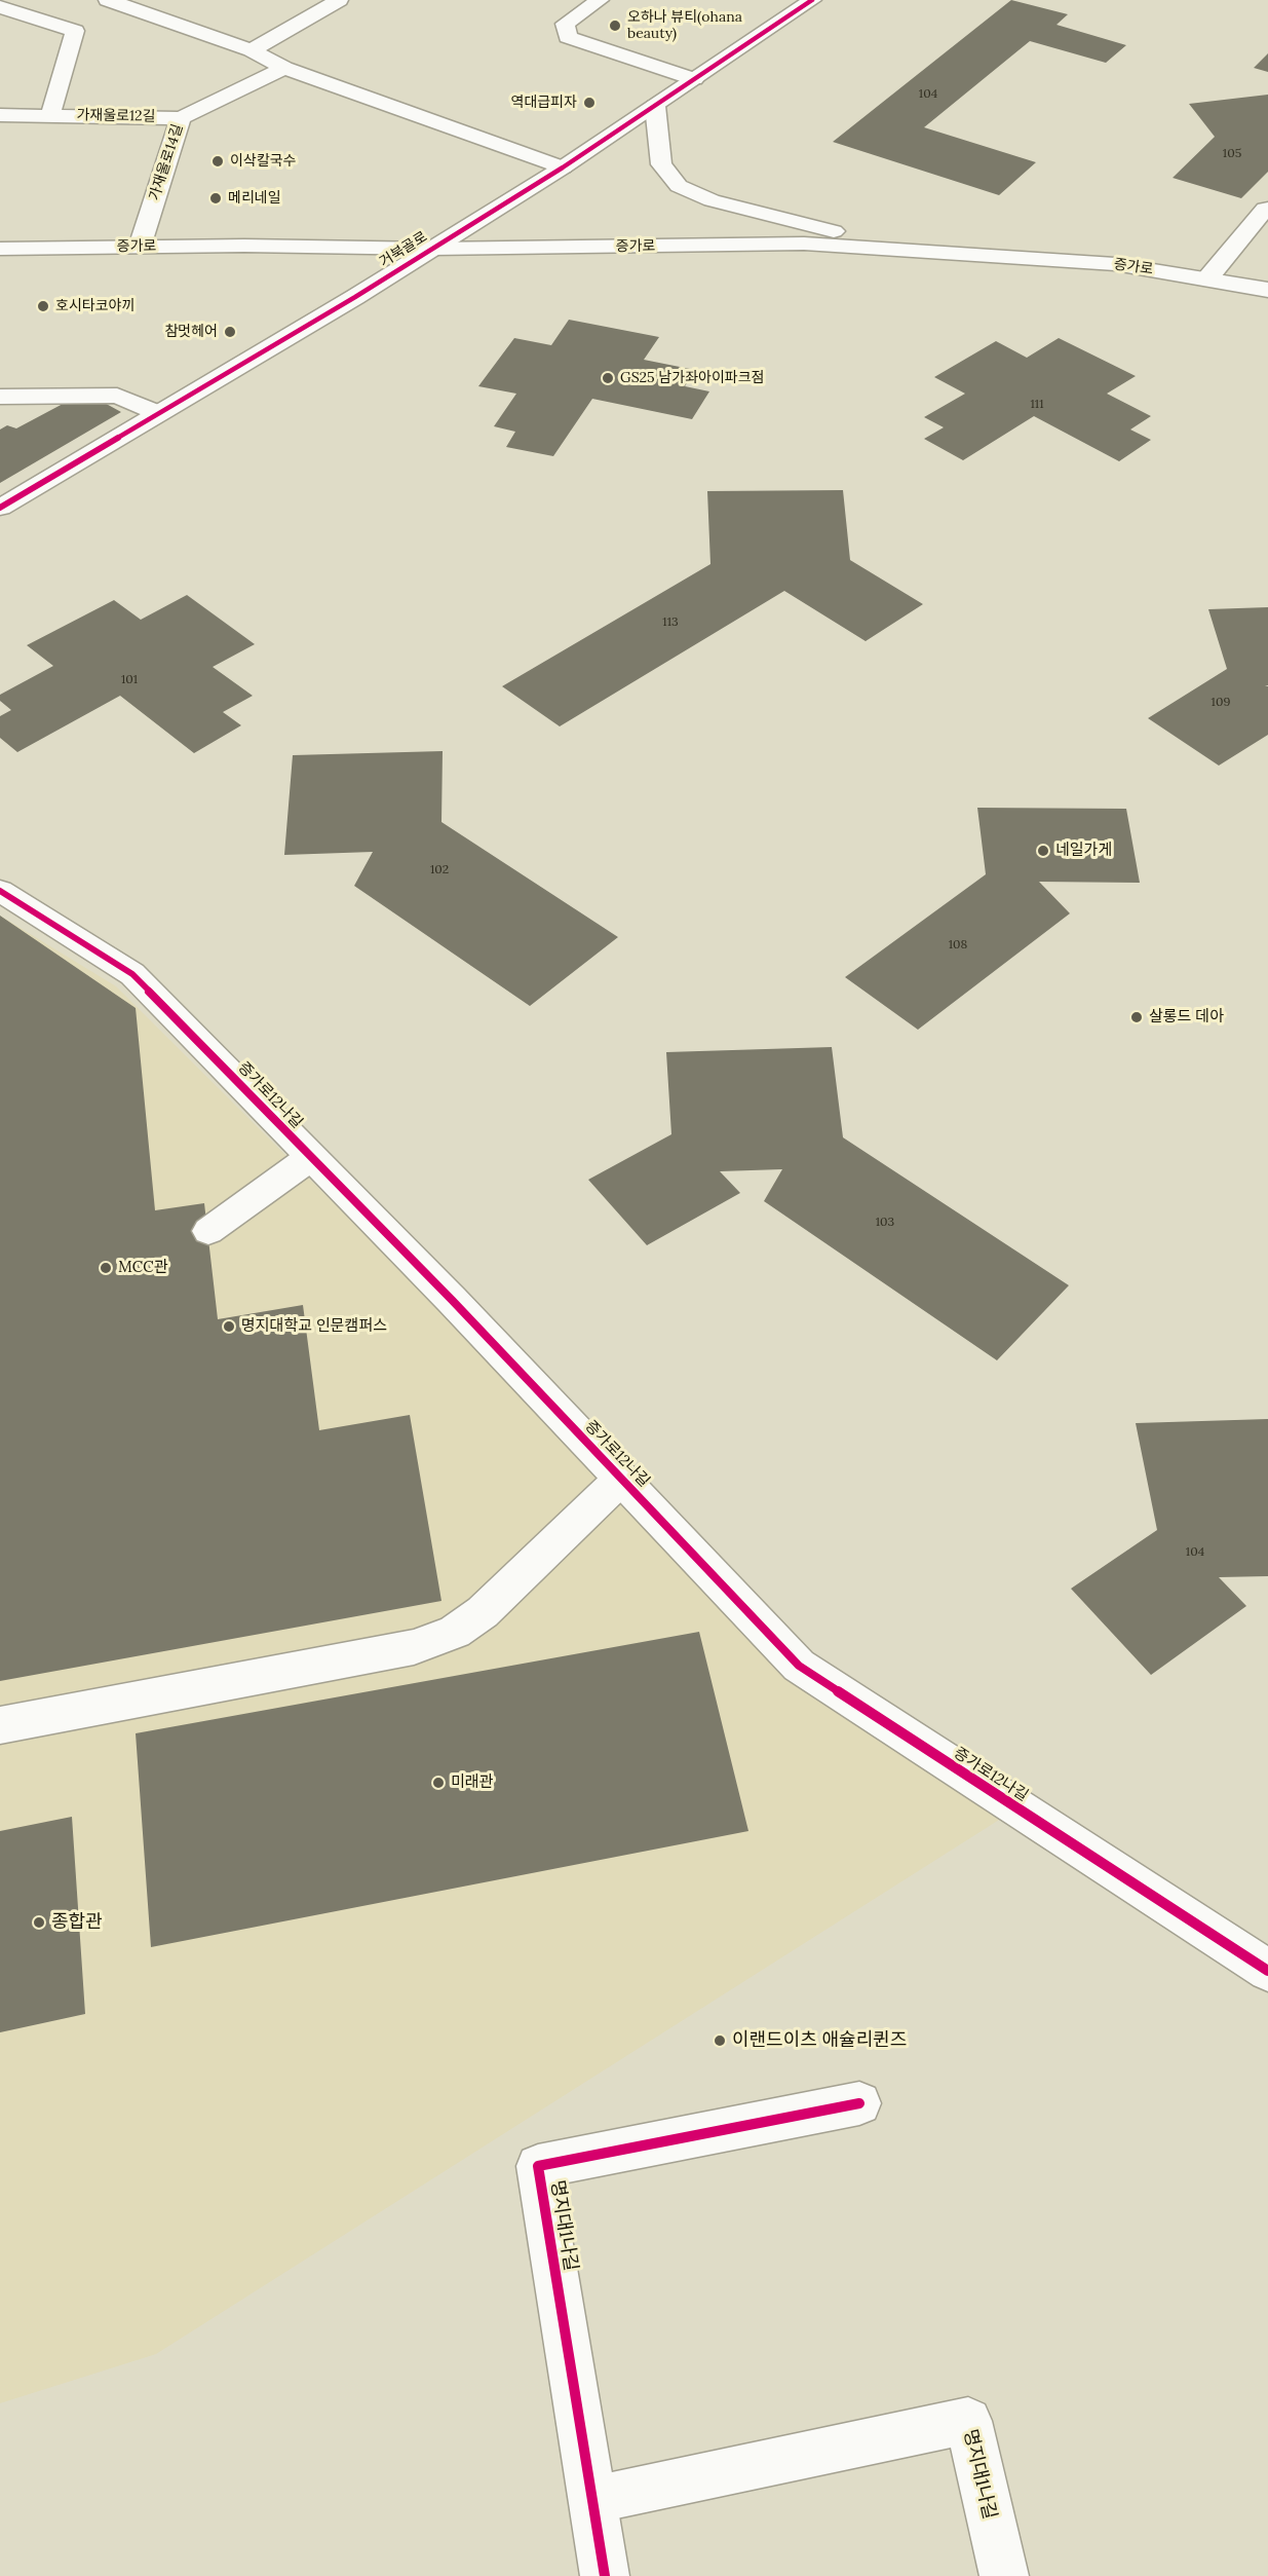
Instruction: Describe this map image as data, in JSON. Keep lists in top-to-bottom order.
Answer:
{
  "streets": {
    "street": [
      "가재울로12길",
      "가재울로14길",
      "증가로",
      "거북골로",
      "증가로12나길",
      "명지대1나길"
    ]
  },
  "crossings": [
    ["가재울로12길", "가재울로14길"],
    ["가재울로14길", "증가로"],
    ["증가로", "거북골로"]
  ],
  "places": [
    "오하나 뷰티(ohana beauty)",
    "역대급피자",
    "이삭칼국수",
    "메리네일",
    "호시타코야끼",
    "참멋헤어",
    "GS25 남가좌아이파크점",
    "네일가게",
    "살롱드 데아",
    "MCC관",
    "명지대학교 인문캠퍼스",
    "미래관",
    "종합관",
    "이랜드이츠 애슐리퀸즈"
  ],
  "house_numbers": [
    "104",
    "105",
    "111",
    "113",
    "101",
    "109",
    "102",
    "108",
    "103",
    "104"
  ]
}
